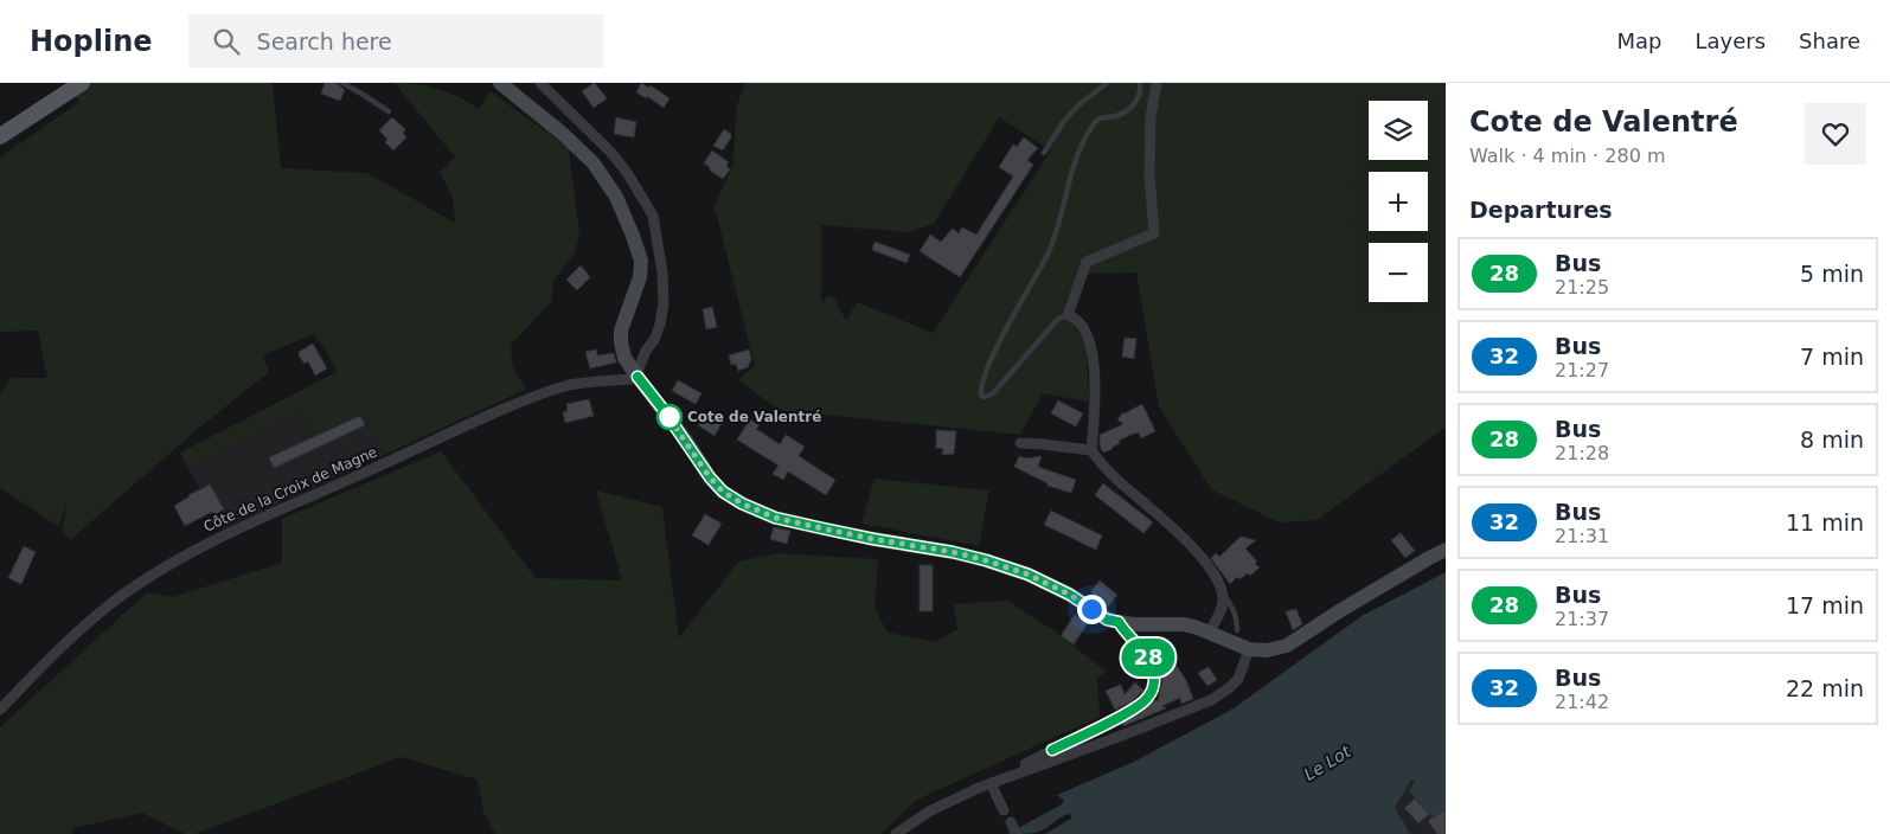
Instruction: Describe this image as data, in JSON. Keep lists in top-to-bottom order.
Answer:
{
  "streets": {
    "street": ["Côte de la Croix de Magne"]
  },
  "water": ["Le Lot"],
  "places": ["Cote de Valentré"],
  "lines": ["bus line 28"],
  "page": {
    "header": "Hopline",
    "search": "Search here",
    "nav": ["Map", "Layers", "Share"],
    "on_map": "28",
    "heading": [
      ["Cote de Valentré", "Walk · 4 min · 280 m"],
      "Departures"
    ],
    "map_buttons": ["+", "−"],
    "list": [
      {
        "mark": "28",
        "name": "Bus",
        "note": "21:25",
        "value": "5 min"
      },
      {
        "mark": "32",
        "name": "Bus",
        "note": "21:27",
        "value": "7 min"
      },
      {
        "mark": "28",
        "name": "Bus",
        "note": "21:28",
        "value": "8 min"
      },
      {
        "mark": "32",
        "name": "Bus",
        "note": "21:31",
        "value": "11 min"
      },
      {
        "mark": "28",
        "name": "Bus",
        "note": "21:37",
        "value": "17 min"
      },
      {
        "mark": "32",
        "name": "Bus",
        "note": "21:42",
        "value": "22 min"
      }
    ]
  }
}
